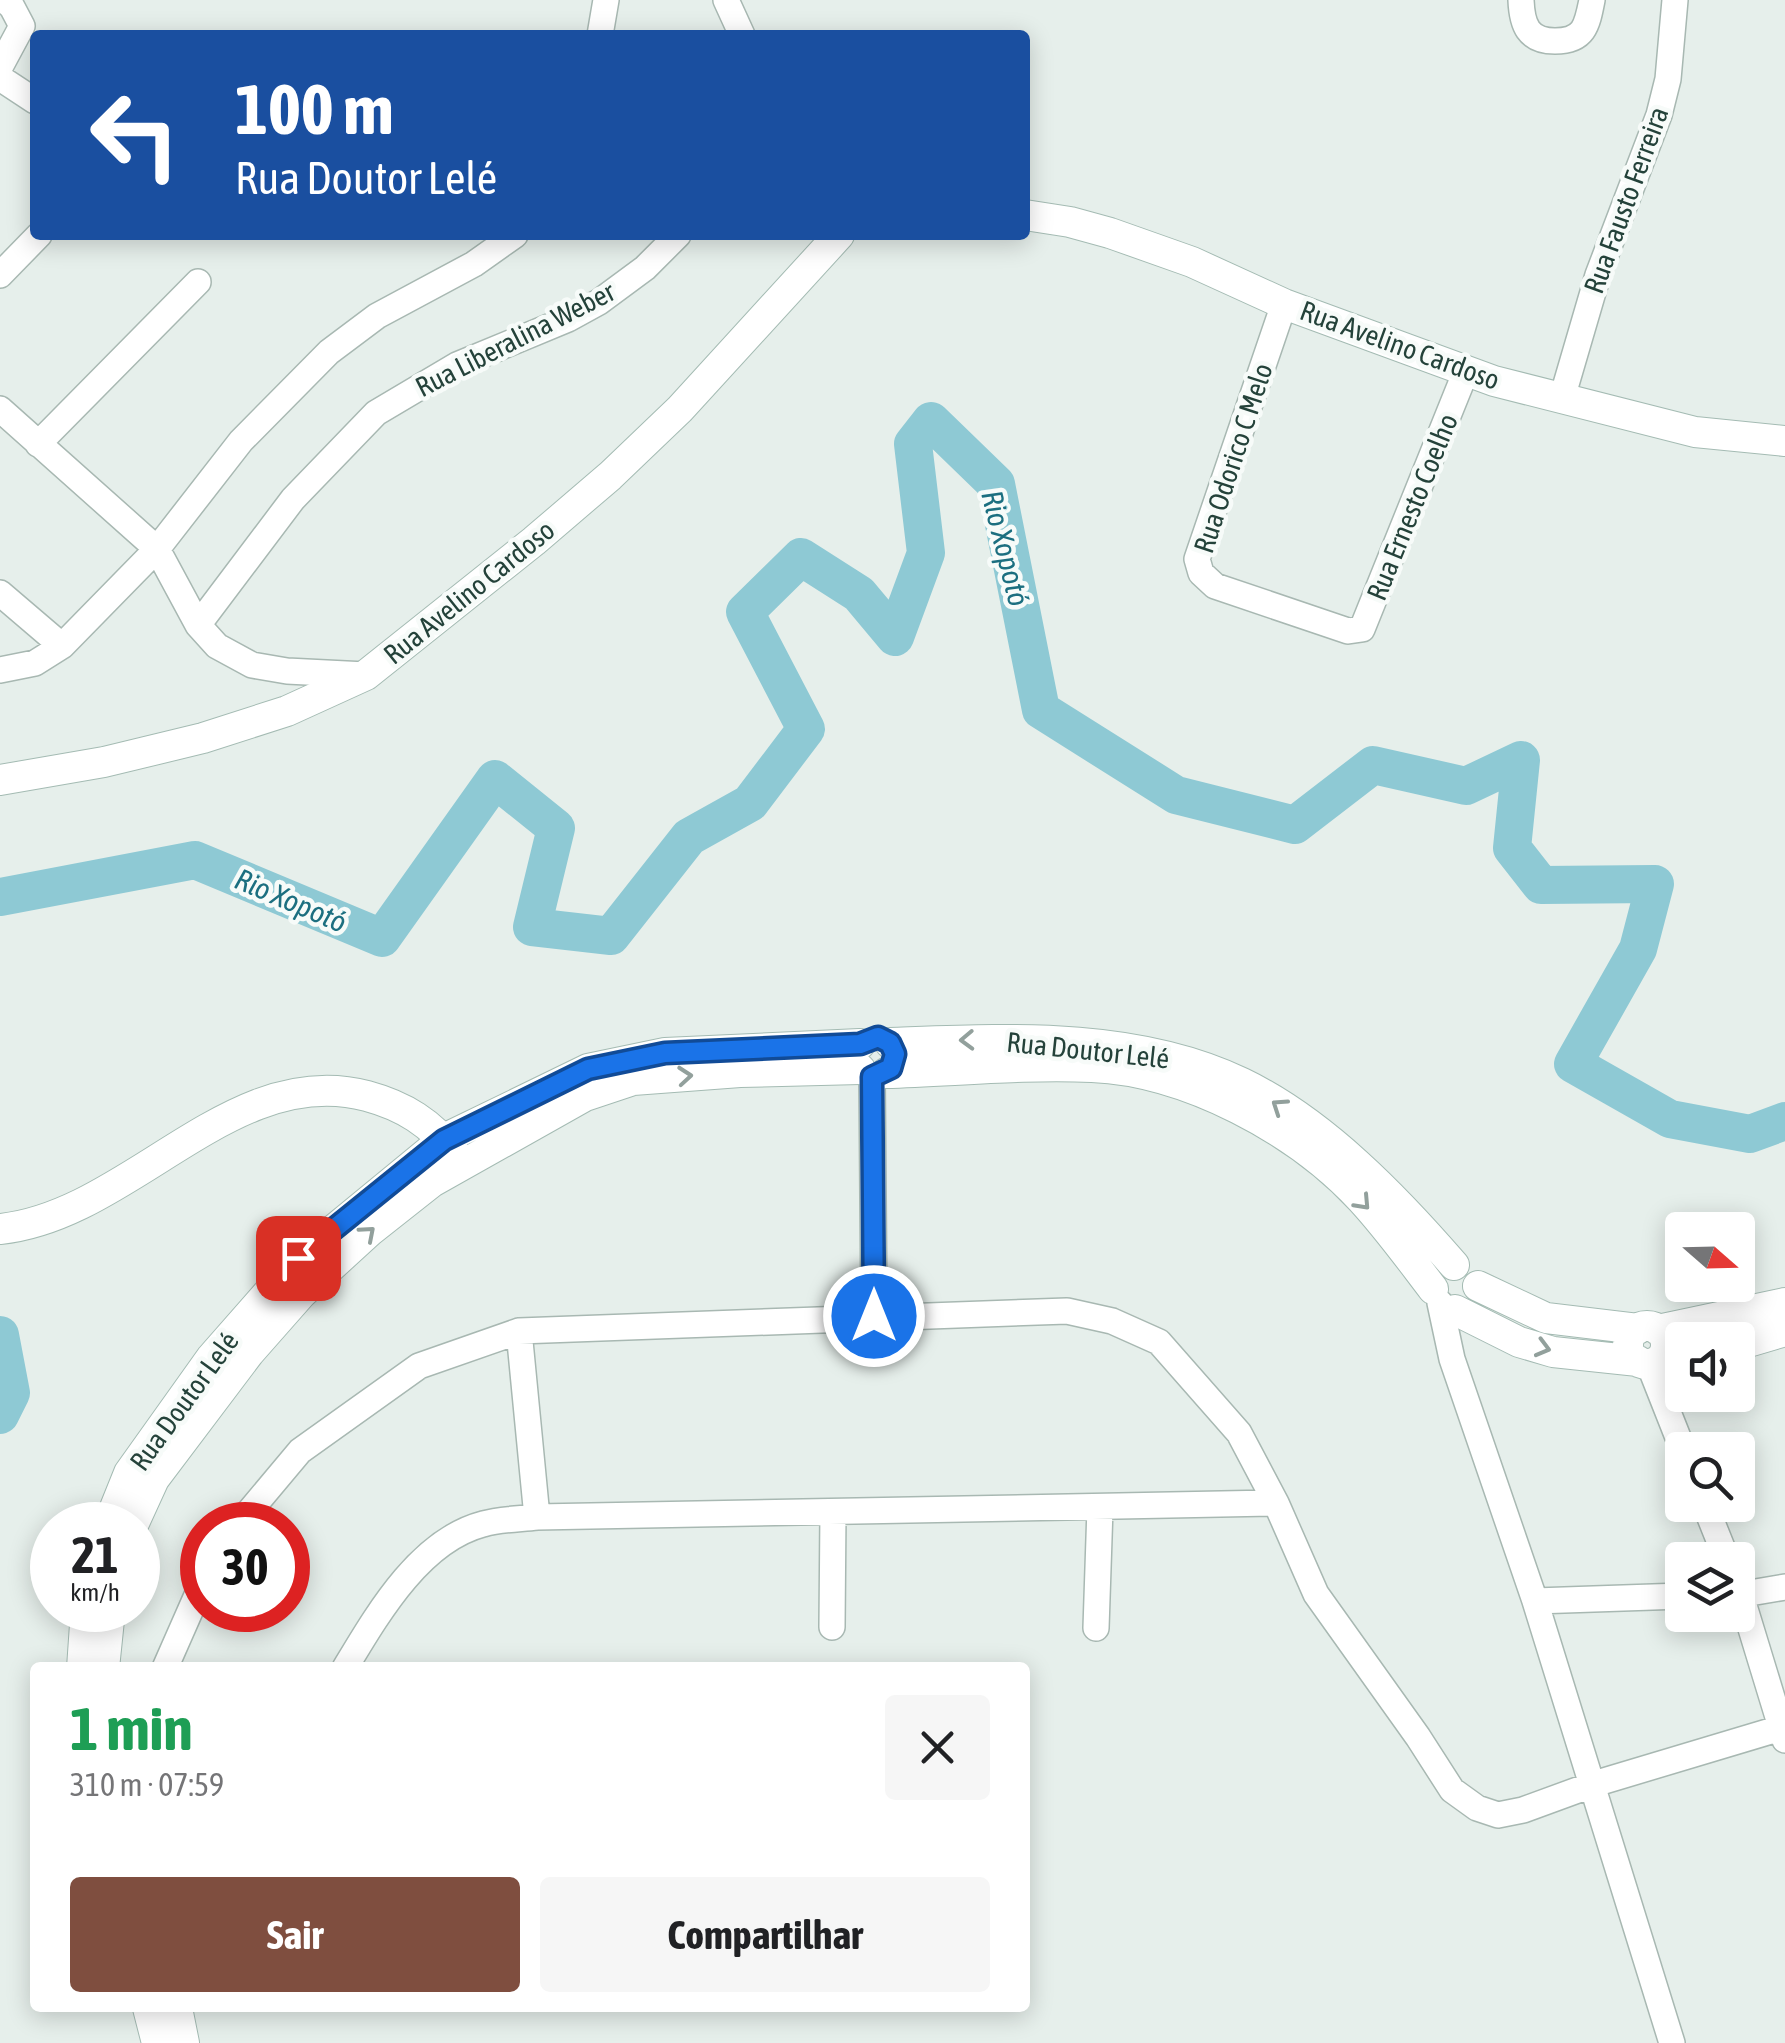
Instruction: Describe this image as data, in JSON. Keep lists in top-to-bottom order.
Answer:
{
  "streets": {
    "street": [
      "Rua Fausto Ferreira",
      "Rua Liberalina Weber",
      "Rua Avelino Cardoso",
      "Rua Odorico C Melo",
      "Rua Ernesto Coelho",
      "Rua Doutor Lelé"
    ]
  },
  "crossings": [
    ["Rua Fausto Ferreira", "Rua Avelino Cardoso"],
    ["Rua Avelino Cardoso", "Rua Odorico C Melo"],
    ["Rua Avelino Cardoso", "Rua Ernesto Coelho"],
    ["Rua Odorico C Melo", "Rua Ernesto Coelho"]
  ],
  "water": ["Rio Xopotó"],
  "north": "right",
  "page": {
    "turn": ["100 m", "Rua Doutor Lelé"],
    "speed": "21 km/h",
    "limit": "30",
    "heading": ["1 min", "310 m · 07:59"],
    "buttons": ["Sair", "Compartilhar"]
  }
}
